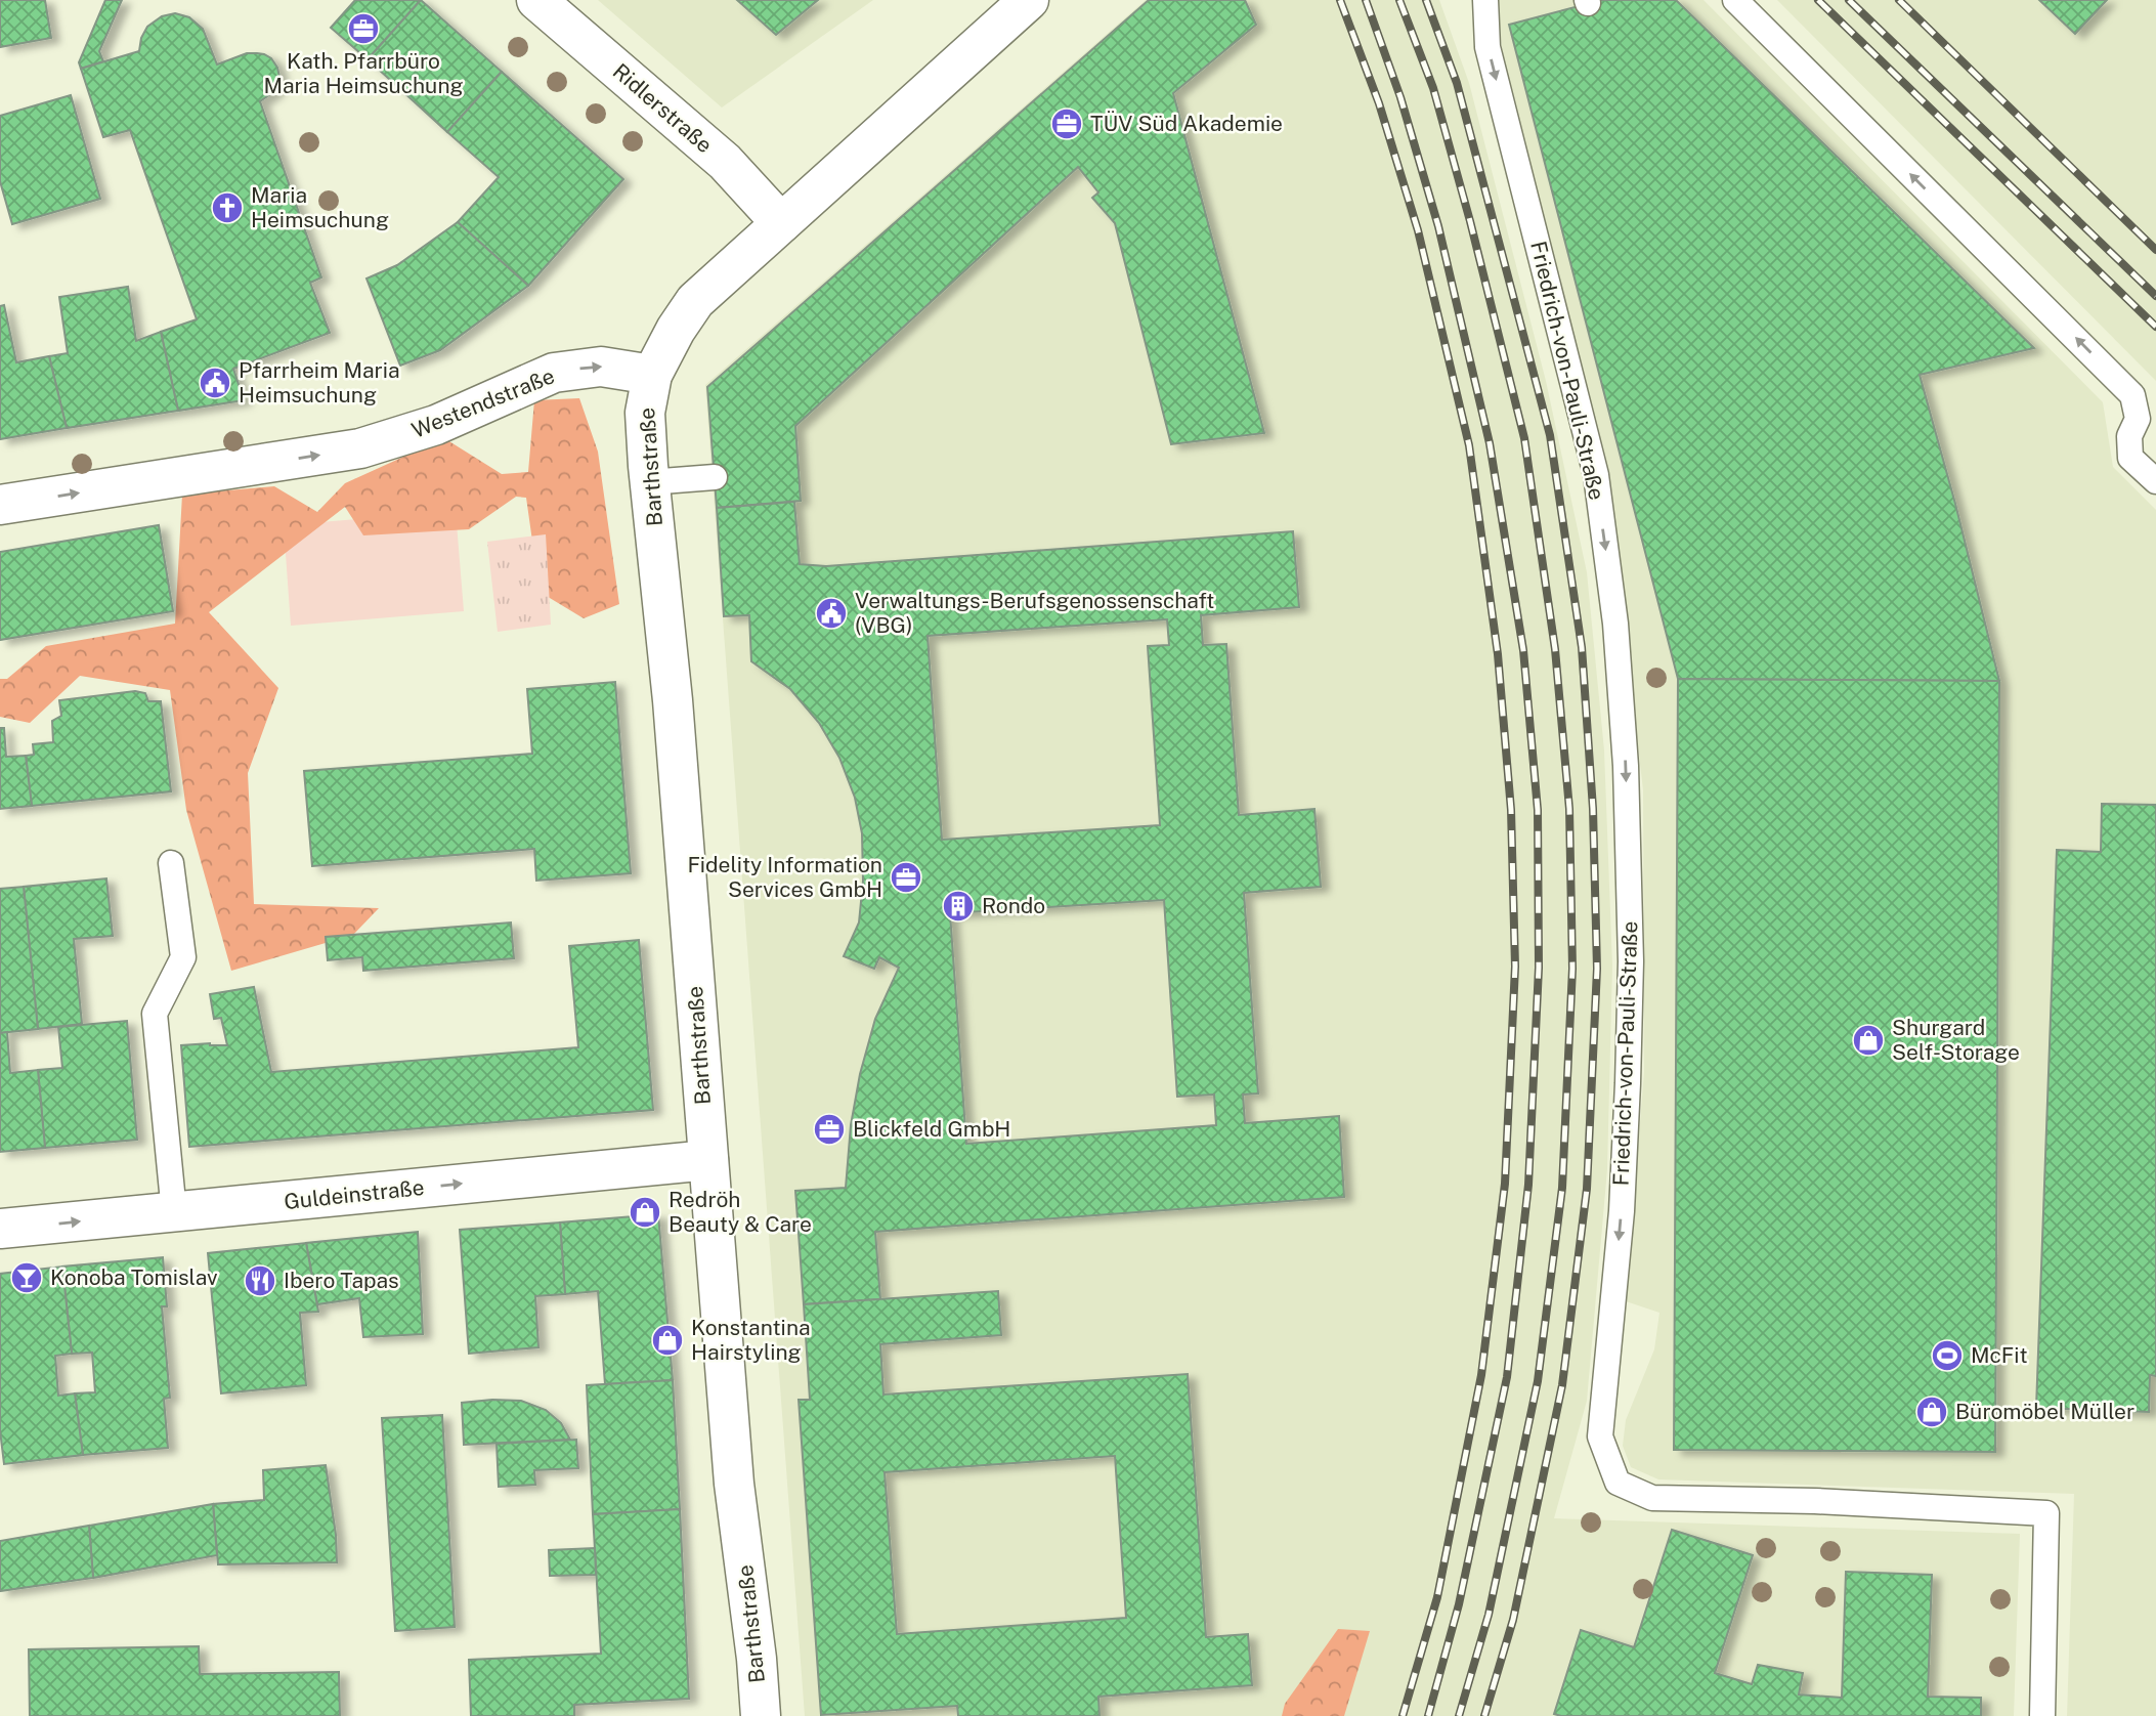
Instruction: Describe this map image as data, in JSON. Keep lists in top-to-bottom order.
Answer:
{
  "streets": {
    "street": [
      "Ridlerstraße",
      "Westendstraße",
      "Barthstraße",
      "Guldeinstraße"
    ],
    "lane": ["Friedrich-von-Pauli-Straße"]
  },
  "crossings": [
    ["Westendstraße", "Barthstraße"],
    ["Barthstraße", "Guldeinstraße"]
  ],
  "one_way": ["Friedrich-von-Pauli-Straße", "Westendstraße", "Guldeinstraße"],
  "places": {
    "office": [
      "Kath. Pfarrbüro Maria Heimsuchung",
      "TÜV Süd Akademie",
      "Fidelity Information Services GmbH",
      "Blickfeld GmbH"
    ],
    "church": ["Maria Heimsuchung"],
    "public building": ["Pfarrheim Maria Heimsuchung", "Verwaltungs-Berufsgenossenschaft (VBG)"],
    "building": ["Rondo"],
    "shop": [
      "Shurgard Self-Storage",
      "Redröh Beauty & Care",
      "Konstantina Hairstyling",
      "Büromöbel Müller"
    ],
    "bar": ["Konoba Tomislav"],
    "restaurant": ["Ibero Tapas"],
    "sports": ["McFit"]
  }
}
